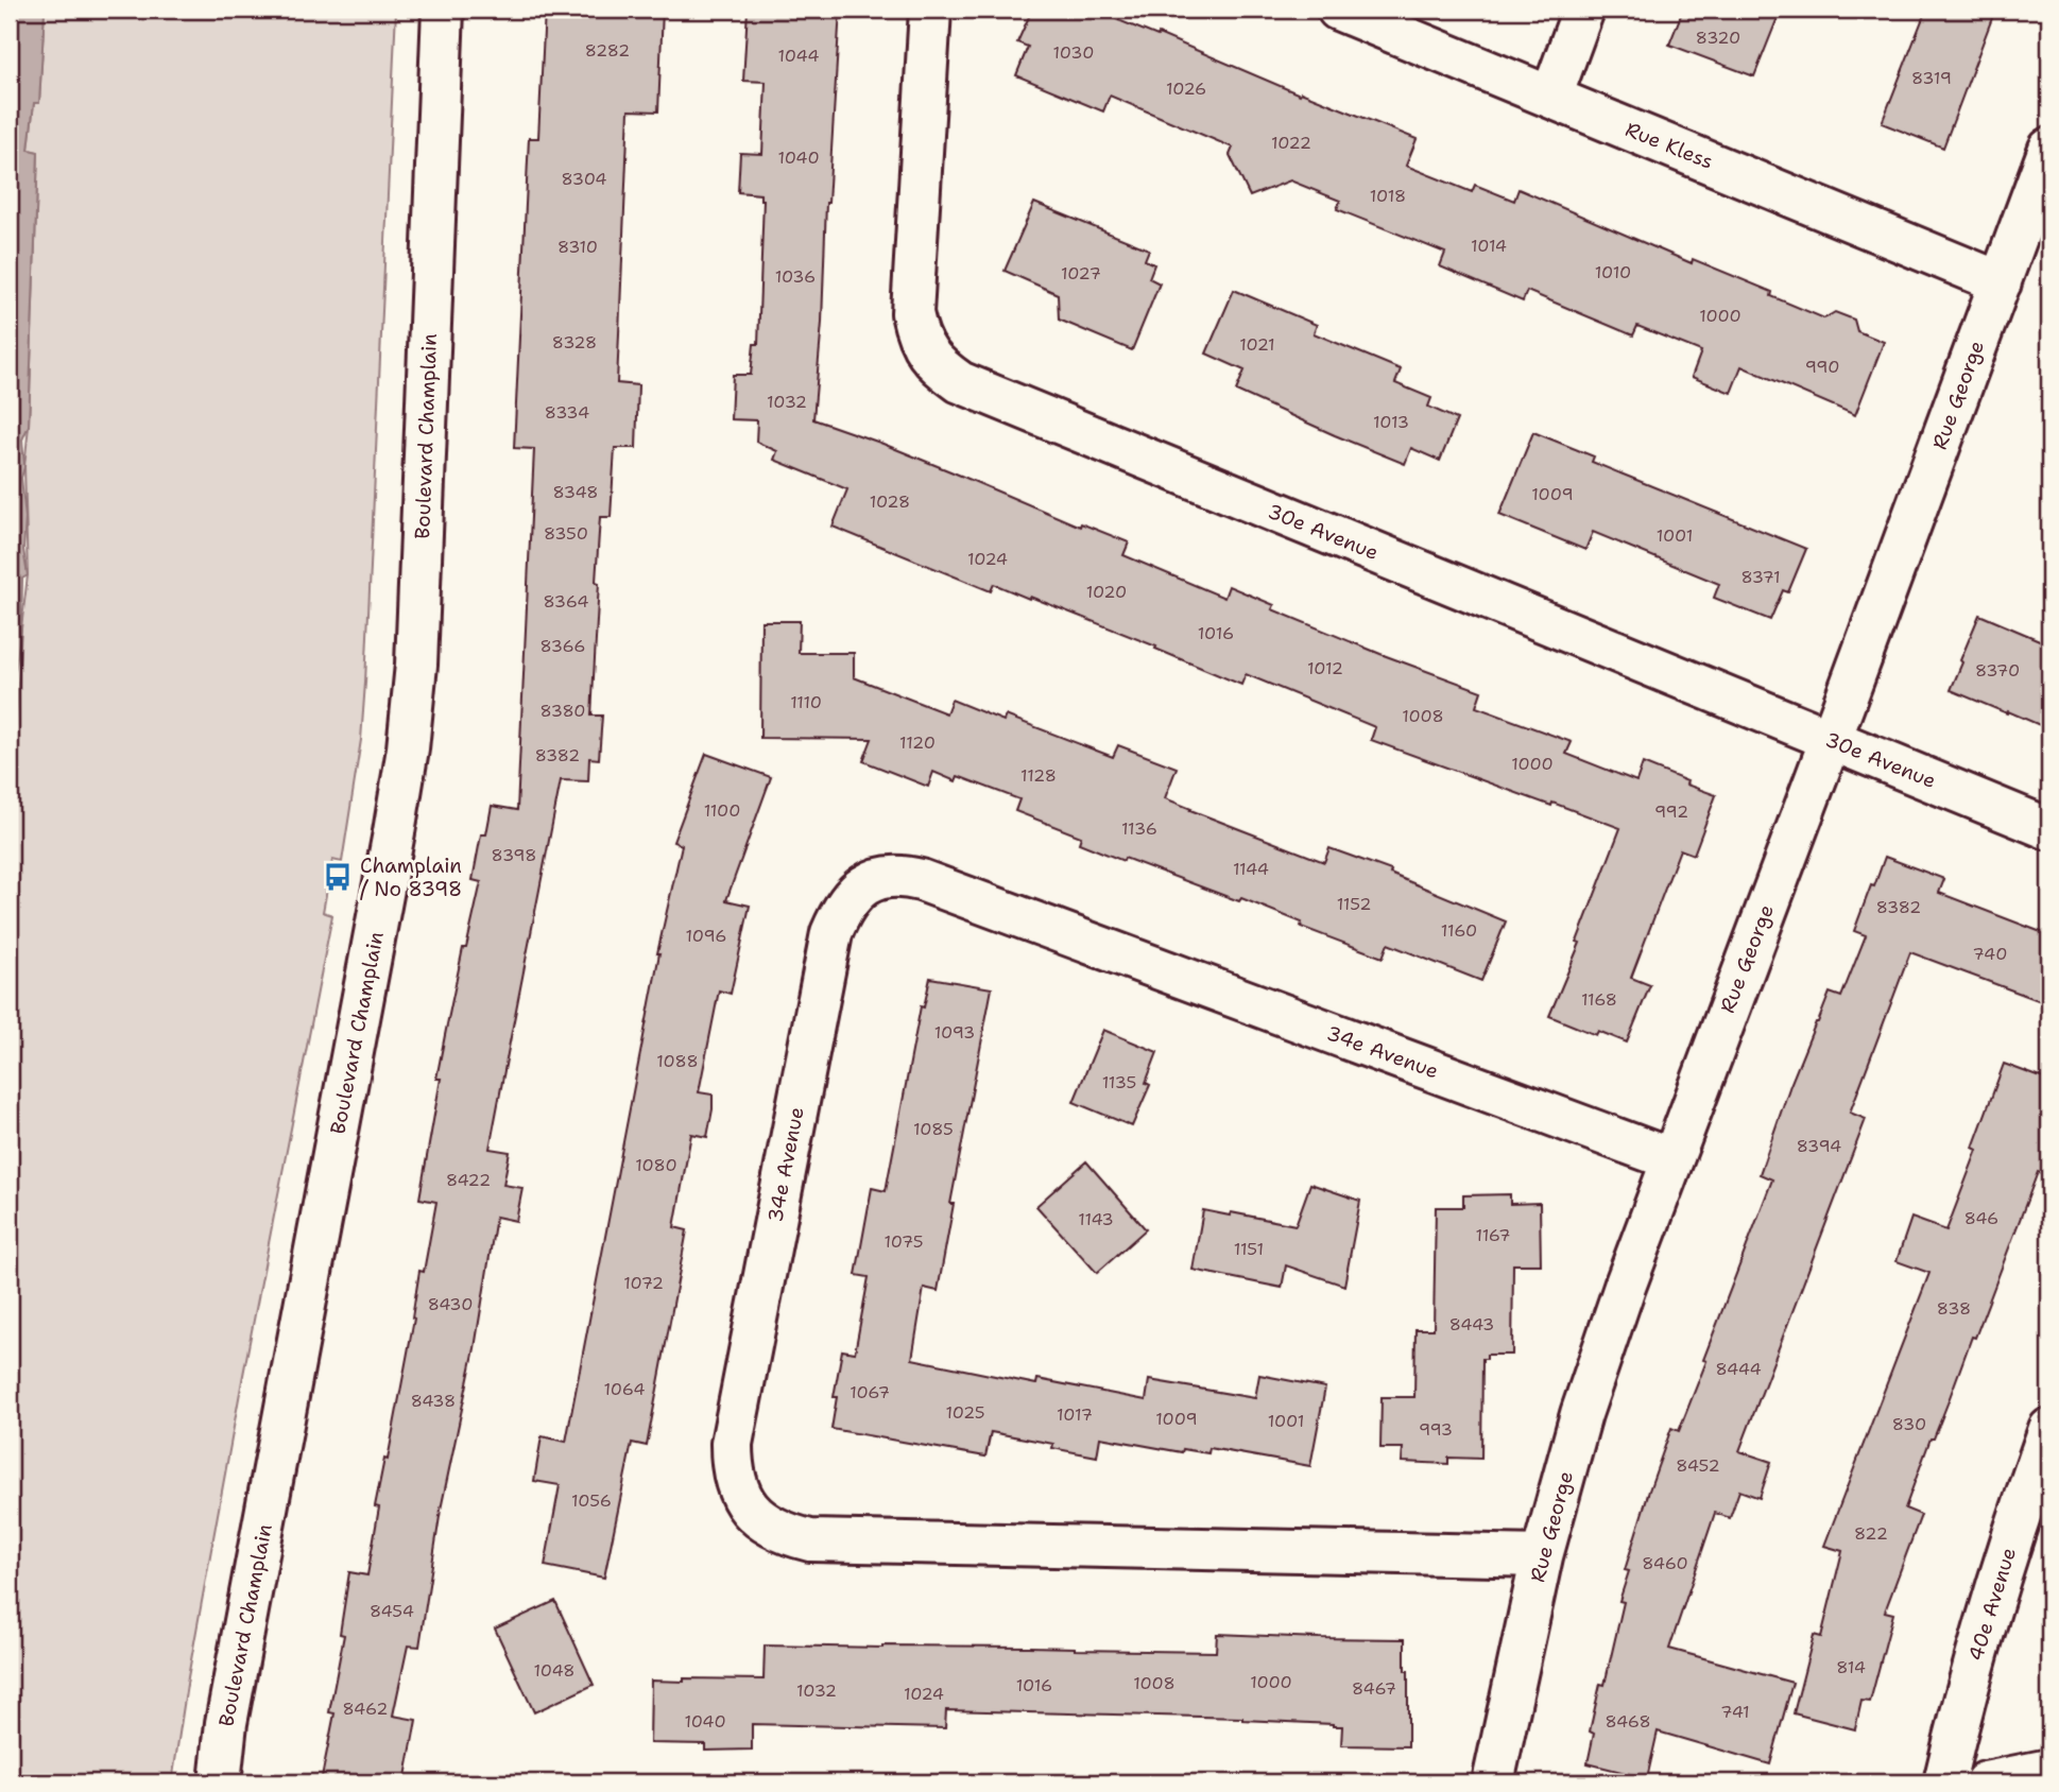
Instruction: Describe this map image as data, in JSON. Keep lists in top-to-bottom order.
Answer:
{
  "streets": {
    "street": [
      "Rue Kless",
      "Rue George",
      "Boulevard Champlain",
      "30e Avenue",
      "34e Avenue",
      "40e Avenue"
    ]
  },
  "crossings": [
    ["Rue Kless", "Rue George"],
    ["Rue George", "30e Avenue"],
    ["Rue George", "34e Avenue"]
  ],
  "places": {
    "bus stop": ["Champlain / No 8398"]
  },
  "house_numbers": [
    "8320",
    "8282",
    "1030",
    "1044",
    "8319",
    "1026",
    "1022",
    "1040",
    "8304",
    "1018",
    "1014",
    "8310",
    "1010",
    "1027",
    "1036",
    "1000",
    "8328",
    "1021",
    "990",
    "1032",
    "8334",
    "1013",
    "8348",
    "1009",
    "1028",
    "8350",
    "1001",
    "1024",
    "8371",
    "1020",
    "8364",
    "1016",
    "8366",
    "1012",
    "8370",
    "1110",
    "8380",
    "1008",
    "1120",
    "8382",
    "1000",
    "1128",
    "1100",
    "992",
    "1136",
    "8398",
    "1144",
    "1152",
    "8382",
    "1160",
    "1096",
    "740",
    "1168",
    "1093",
    "1088",
    "1135",
    "1085",
    "8394",
    "1080",
    "8422",
    "846",
    "1143",
    "1167",
    "1075",
    "1151",
    "1072",
    "8430",
    "838",
    "8443",
    "8444",
    "1064",
    "1067",
    "8438",
    "1025",
    "1017",
    "1009",
    "1001",
    "830",
    "993",
    "8452",
    "1056",
    "822",
    "8460",
    "8454",
    "814",
    "1048",
    "1000",
    "1008",
    "1016",
    "8467",
    "1032",
    "1024",
    "8462",
    "741",
    "1040",
    "8468"
  ]
}
